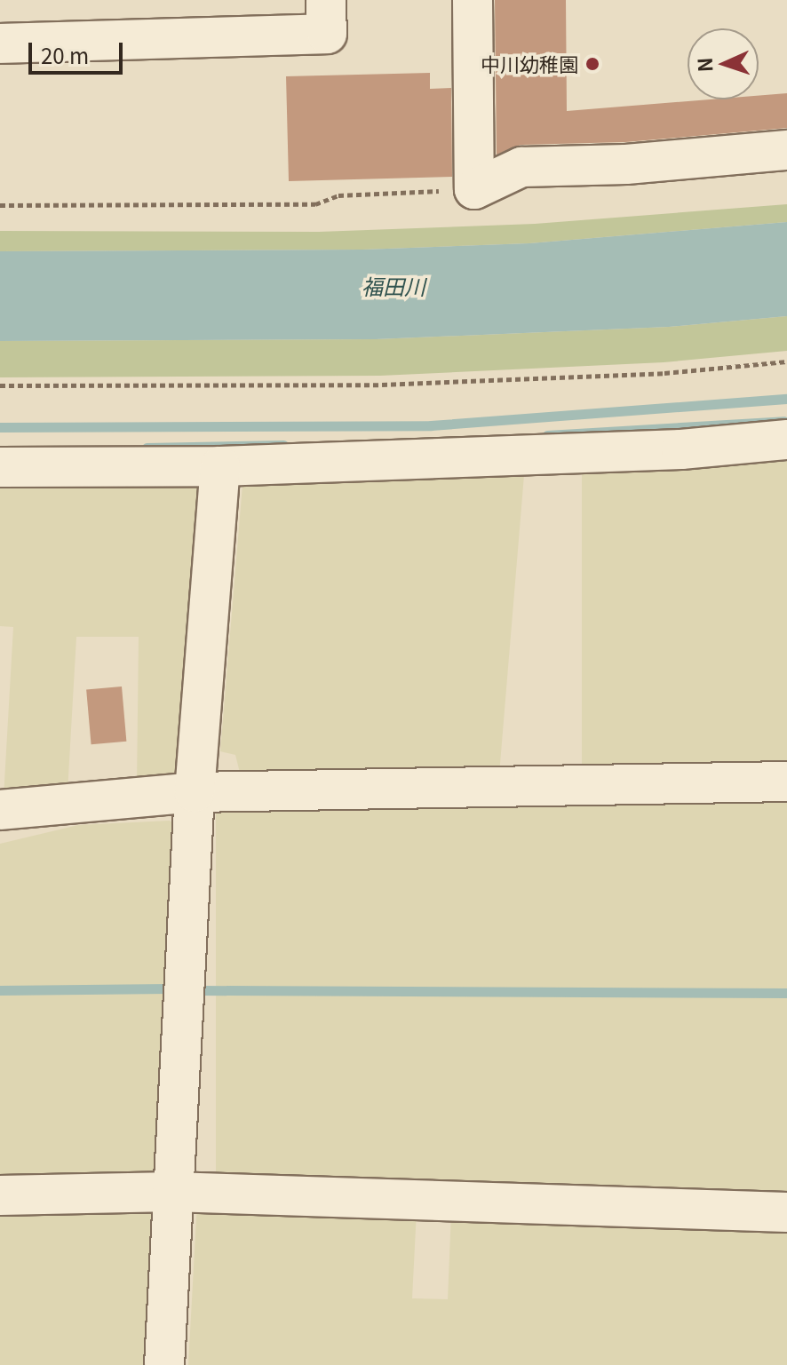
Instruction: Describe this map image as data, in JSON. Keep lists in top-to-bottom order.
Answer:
{
  "water": ["福田川"],
  "places": ["中川幼稚園"],
  "scale_bar": "20 m",
  "north": "left"
}
